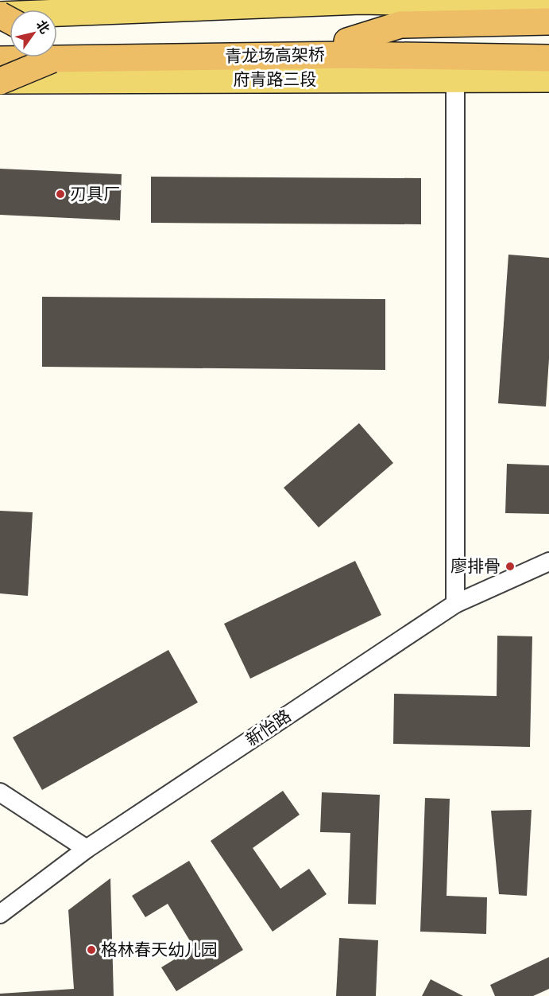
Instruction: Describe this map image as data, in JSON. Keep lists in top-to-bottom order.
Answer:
{
  "streets": {
    "highway": ["青龙场高架桥"],
    "main road": ["府青路三段"],
    "street": ["新怡路"]
  },
  "places": ["刃具厂", "廖排骨", "格林春天幼儿园"],
  "north": "top right"
}
